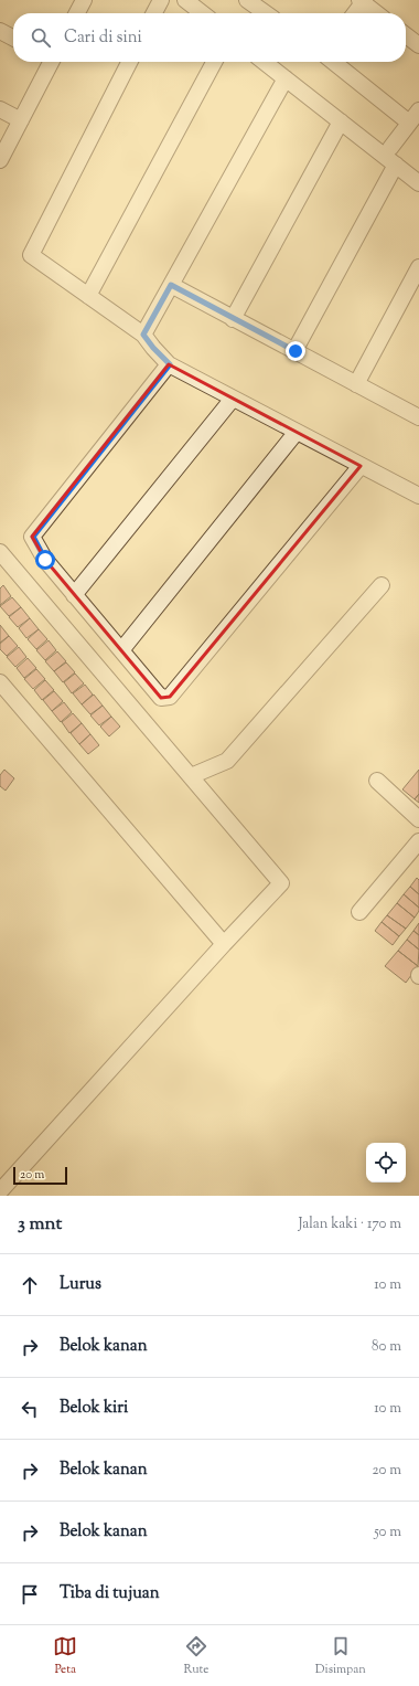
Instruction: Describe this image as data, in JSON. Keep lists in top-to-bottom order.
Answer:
{
  "scale_bar": "20 m",
  "page": {
    "search": "Cari di sini",
    "scale": "20 m",
    "heading": ["3 mnt", "Jalan kaki · 170 m"],
    "list": [
      ["Lurus", "10 m"],
      ["Belok kanan", "80 m"],
      ["Belok kiri", "10 m"],
      ["Belok kanan", "20 m"],
      ["Belok kanan", "50 m"],
      "Tiba di tujuan"
    ],
    "nav": ["Peta", "Rute", "Disimpan"]
  }
}
